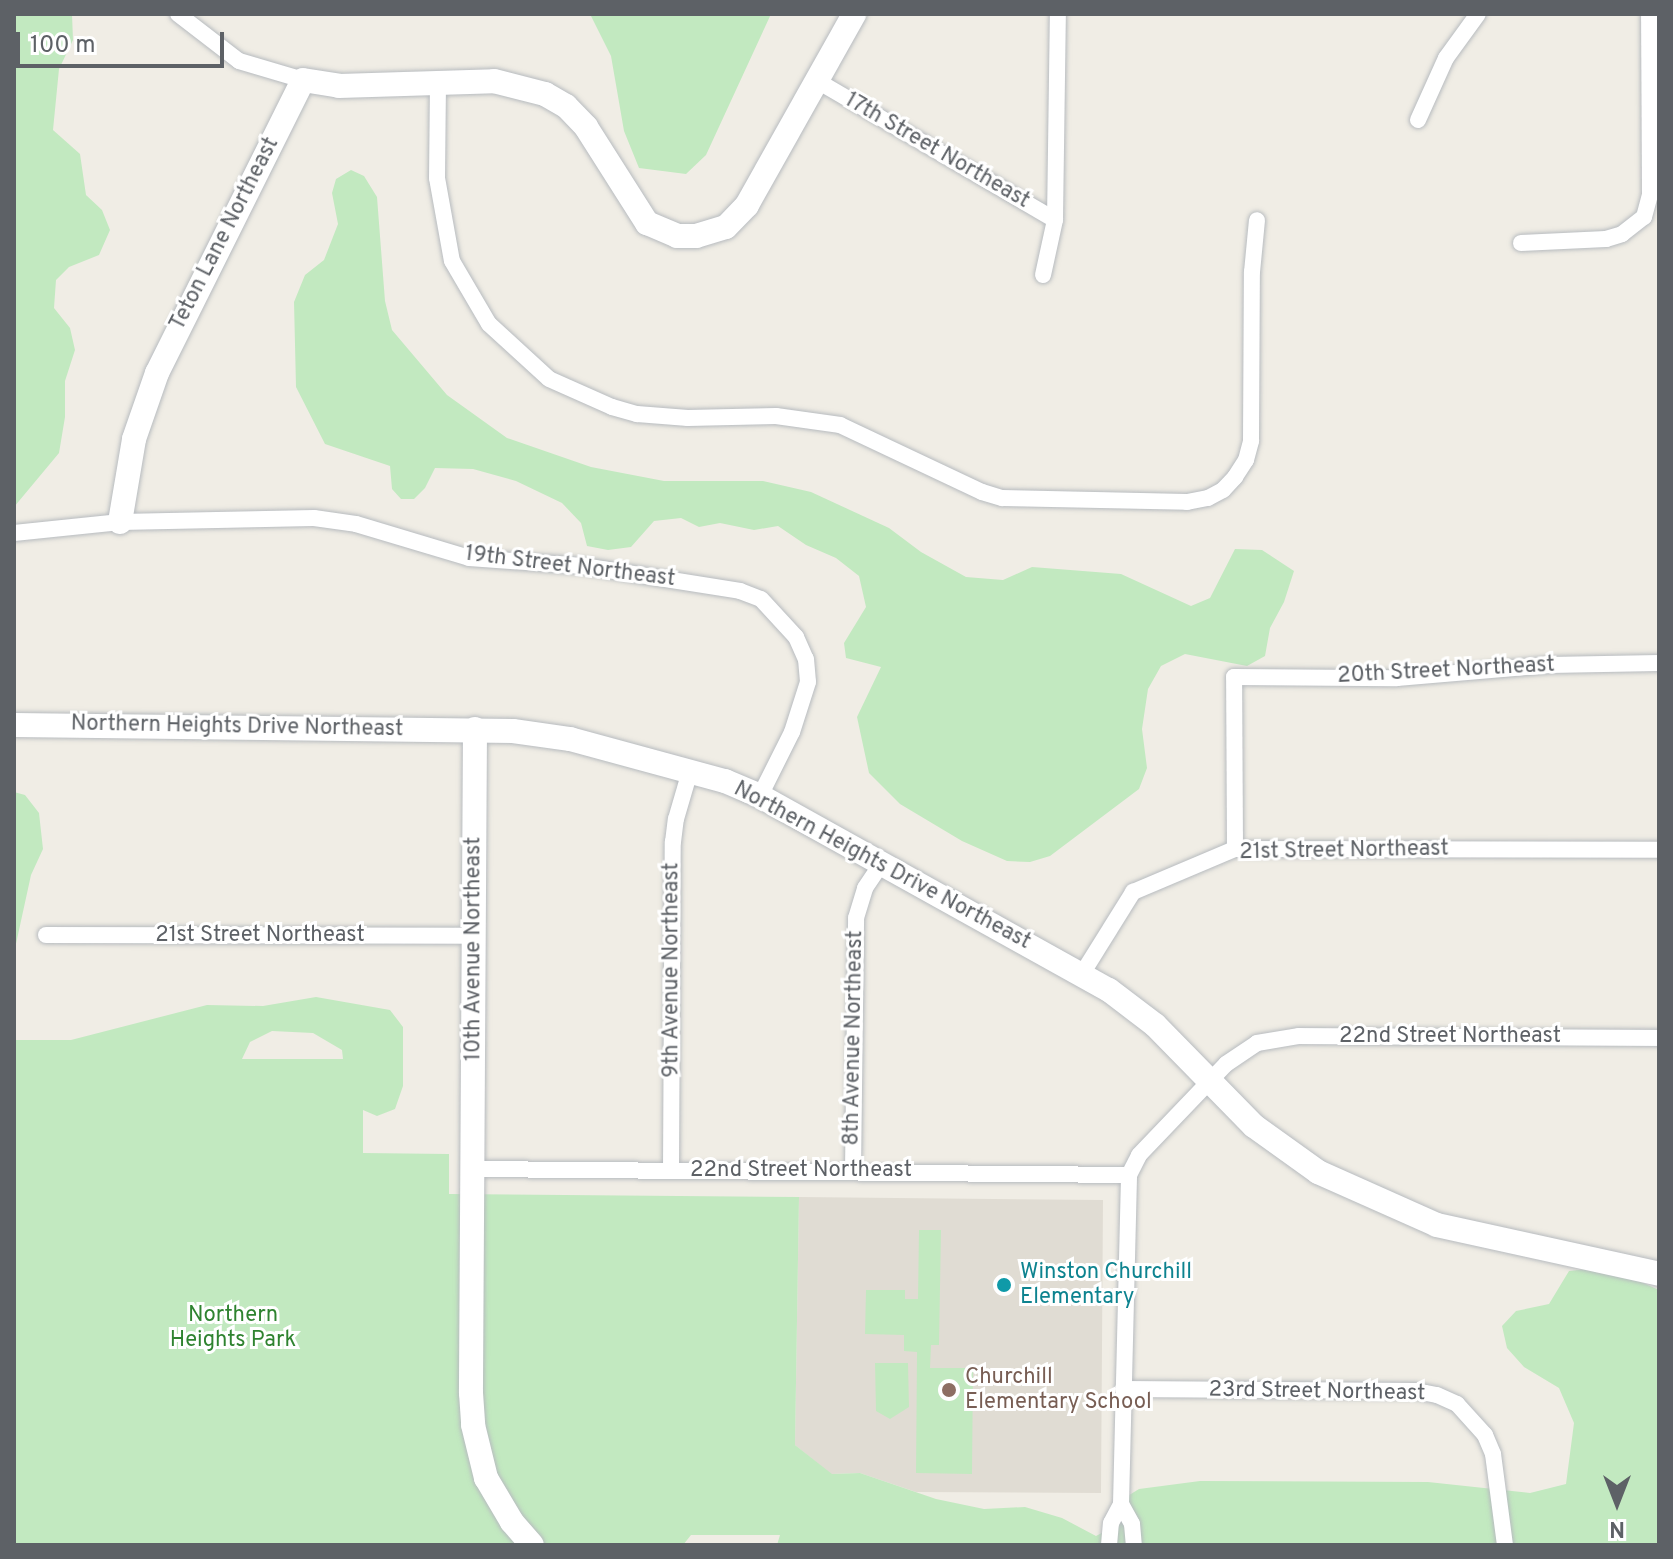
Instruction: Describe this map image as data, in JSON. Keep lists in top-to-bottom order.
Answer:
{
  "streets": {
    "street": [
      "17th Street Northeast",
      "Teton Lane Northeast",
      "19th Street Northeast",
      "20th Street Northeast",
      "Northern Heights Drive Northeast",
      "21st Street Northeast",
      "10th Avenue Northeast",
      "9th Avenue Northeast",
      "22nd Street Northeast",
      "8th Avenue Northeast",
      "23rd Street Northeast"
    ]
  },
  "crossings": [
    ["Teton Lane Northeast", "19th Street Northeast"],
    ["19th Street Northeast", "Northern Heights Drive Northeast"],
    ["20th Street Northeast", "21st Street Northeast"],
    ["Northern Heights Drive Northeast", "21st Street Northeast"],
    ["Northern Heights Drive Northeast", "10th Avenue Northeast"],
    ["Northern Heights Drive Northeast", "9th Avenue Northeast"],
    ["Northern Heights Drive Northeast", "22nd Street Northeast"],
    ["Northern Heights Drive Northeast", "8th Avenue Northeast"],
    ["21st Street Northeast", "10th Avenue Northeast"],
    ["10th Avenue Northeast", "22nd Street Northeast"],
    ["9th Avenue Northeast", "22nd Street Northeast"],
    ["22nd Street Northeast", "8th Avenue Northeast"]
  ],
  "parks": ["Northern Heights Park"],
  "places": ["Winston Churchill Elementary", "Churchill Elementary School"],
  "scale_bar": "100 m",
  "north": "bottom"
}
